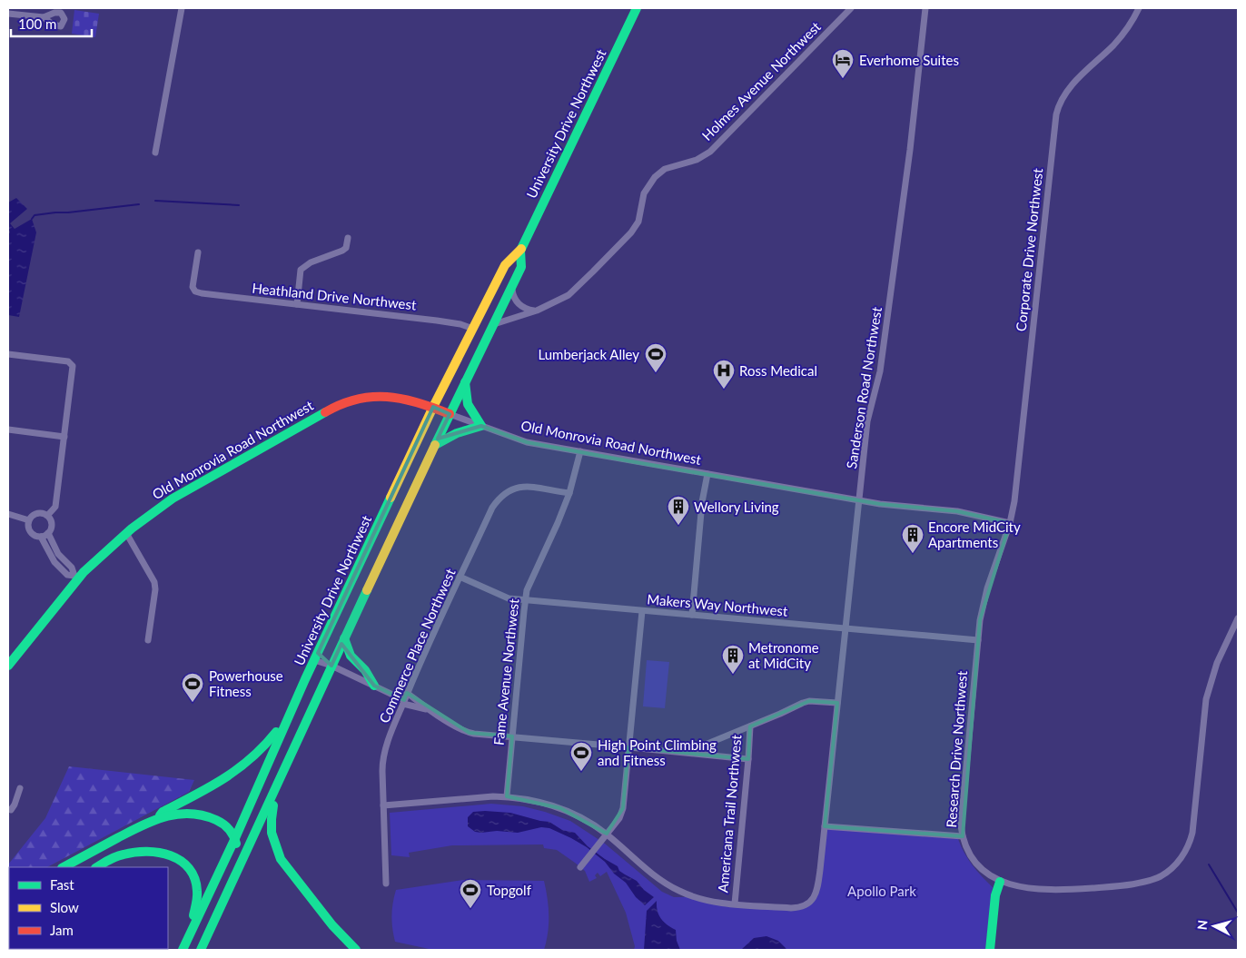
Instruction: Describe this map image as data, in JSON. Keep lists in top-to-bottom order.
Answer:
{
  "streets": {
    "main road": ["University Drive Northwest", "Old Monrovia Road Northwest"],
    "street": [
      "Holmes Avenue Northwest",
      "Corporate Drive Northwest",
      "Heathland Drive Northwest",
      "Sanderson Road Northwest",
      "Makers Way Northwest",
      "Commerce Place Northwest",
      "Fame Avenue Northwest",
      "Research Drive Northwest",
      "Americana Trail Northwest"
    ]
  },
  "crossings": [
    ["Holmes Avenue Northwest", "University Drive Northwest"],
    ["University Drive Northwest", "Heathland Drive Northwest"],
    ["University Drive Northwest", "Old Monrovia Road Northwest"],
    ["Corporate Drive Northwest", "Old Monrovia Road Northwest"],
    ["Corporate Drive Northwest", "Research Drive Northwest"],
    ["Sanderson Road Northwest", "Old Monrovia Road Northwest"],
    ["Sanderson Road Northwest", "Makers Way Northwest"],
    ["Sanderson Road Northwest", "Commerce Place Northwest"],
    ["Sanderson Road Northwest", "Fame Avenue Northwest"],
    ["Sanderson Road Northwest", "Americana Trail Northwest"],
    ["Old Monrovia Road Northwest", "Fame Avenue Northwest"],
    ["Old Monrovia Road Northwest", "Research Drive Northwest"],
    ["Makers Way Northwest", "Commerce Place Northwest"],
    ["Makers Way Northwest", "Fame Avenue Northwest"],
    ["Makers Way Northwest", "Research Drive Northwest"],
    ["Commerce Place Northwest", "Fame Avenue Northwest"]
  ],
  "parks": ["Apollo Park"],
  "places": {
    "hotel": ["Everhome Suites"],
    "sports": [
      "Lumberjack Alley",
      "Powerhouse Fitness",
      "High Point Climbing and Fitness",
      "Topgolf"
    ],
    "hospital": ["Ross Medical"],
    "building": ["Wellory Living", "Encore MidCity Apartments", "Metronome at MidCity"]
  },
  "legend": ["Fast", "Slow", "Jam"],
  "scale_bar": "100 m",
  "north": "left"
}
